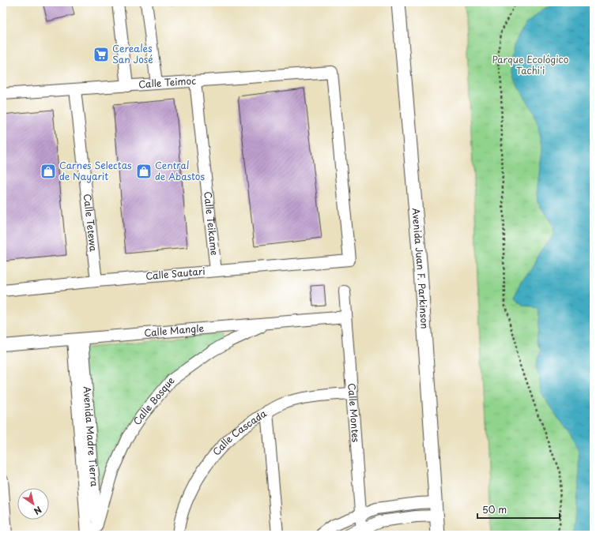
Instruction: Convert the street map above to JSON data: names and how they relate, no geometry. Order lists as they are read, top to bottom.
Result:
{
  "streets": {
    "main road": ["Avenida Juan F. Parkinson"],
    "street": [
      "Calle Teimoc",
      "Calle Tetewa",
      "Calle Teikame",
      "Calle Sautari",
      "Calle Mangle",
      "Calle Bosque",
      "Calle Montes",
      "Calle Cascada",
      "Avenida Madre Tierra"
    ]
  },
  "crossings": [
    ["Calle Teimoc", "Calle Tetewa"],
    ["Calle Teimoc", "Calle Teikame"],
    ["Calle Teimoc", "Calle Sautari"],
    ["Calle Tetewa", "Calle Sautari"],
    ["Calle Teikame", "Calle Sautari"],
    ["Calle Mangle", "Calle Bosque"],
    ["Calle Mangle", "Calle Montes"],
    ["Calle Mangle", "Avenida Madre Tierra"],
    ["Calle Bosque", "Avenida Madre Tierra"],
    ["Calle Montes", "Calle Cascada"]
  ],
  "parks": ["Parque Ecológico Tachi'i"],
  "places": {
    "supermarket": ["Cereales San José"],
    "shop": ["Carnes Selectas de Nayarit", "Central de Abastos"]
  },
  "scale_bar": "50 m",
  "north": "bottom right"
}
